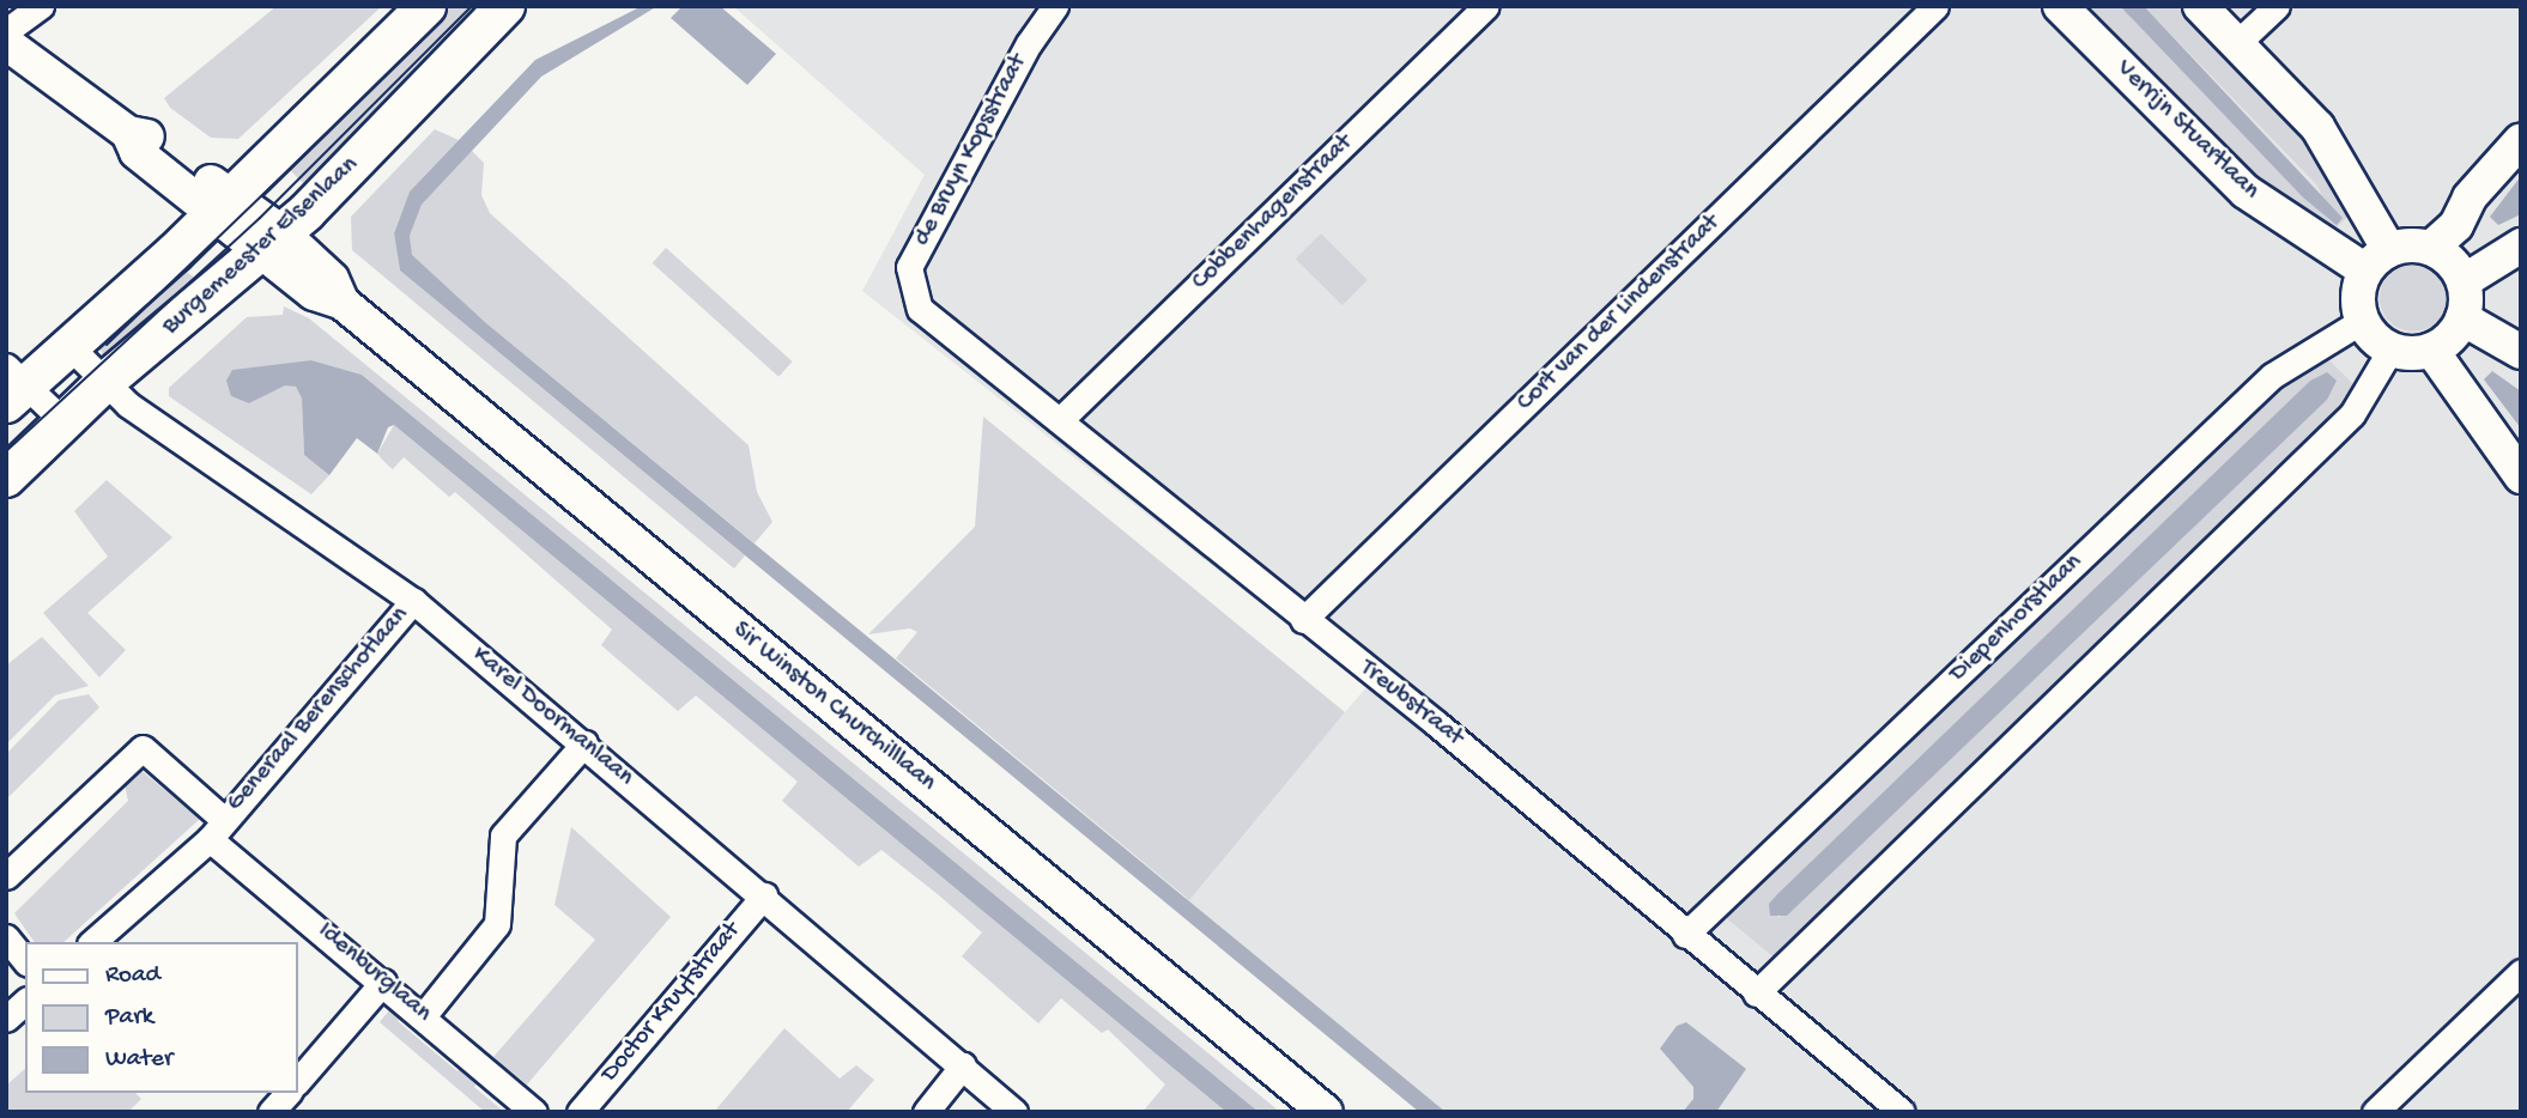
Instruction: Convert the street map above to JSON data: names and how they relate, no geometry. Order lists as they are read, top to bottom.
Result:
{
  "streets": {
    "main road": ["Burgemeester Elsenlaan"],
    "street": [
      "Verrijn Stuartlaan",
      "de Bruyn Kopsstraat",
      "Cobbenhagenstraat",
      "Cort van der Lindenstraat",
      "Diepenhorstlaan",
      "Treubstraat",
      "Sir Winston Churchilllaan",
      "Generaal Berenschotlaan",
      "Karel Doormanlaan",
      "Idenburglaan",
      "Doctor Kruytstraat"
    ]
  },
  "crossings": [
    ["Verrijn Stuartlaan", "Diepenhorstlaan"],
    ["de Bruyn Kopsstraat", "Treubstraat"],
    ["Cobbenhagenstraat", "Treubstraat"],
    ["Burgemeester Elsenlaan", "Sir Winston Churchilllaan"],
    ["Burgemeester Elsenlaan", "Karel Doormanlaan"],
    ["Cort van der Lindenstraat", "Treubstraat"],
    ["Diepenhorstlaan", "Treubstraat"],
    ["Generaal Berenschotlaan", "Karel Doormanlaan"],
    ["Generaal Berenschotlaan", "Idenburglaan"],
    ["Karel Doormanlaan", "Doctor Kruytstraat"]
  ],
  "legend": ["Road", "Park", "Water"]
}
